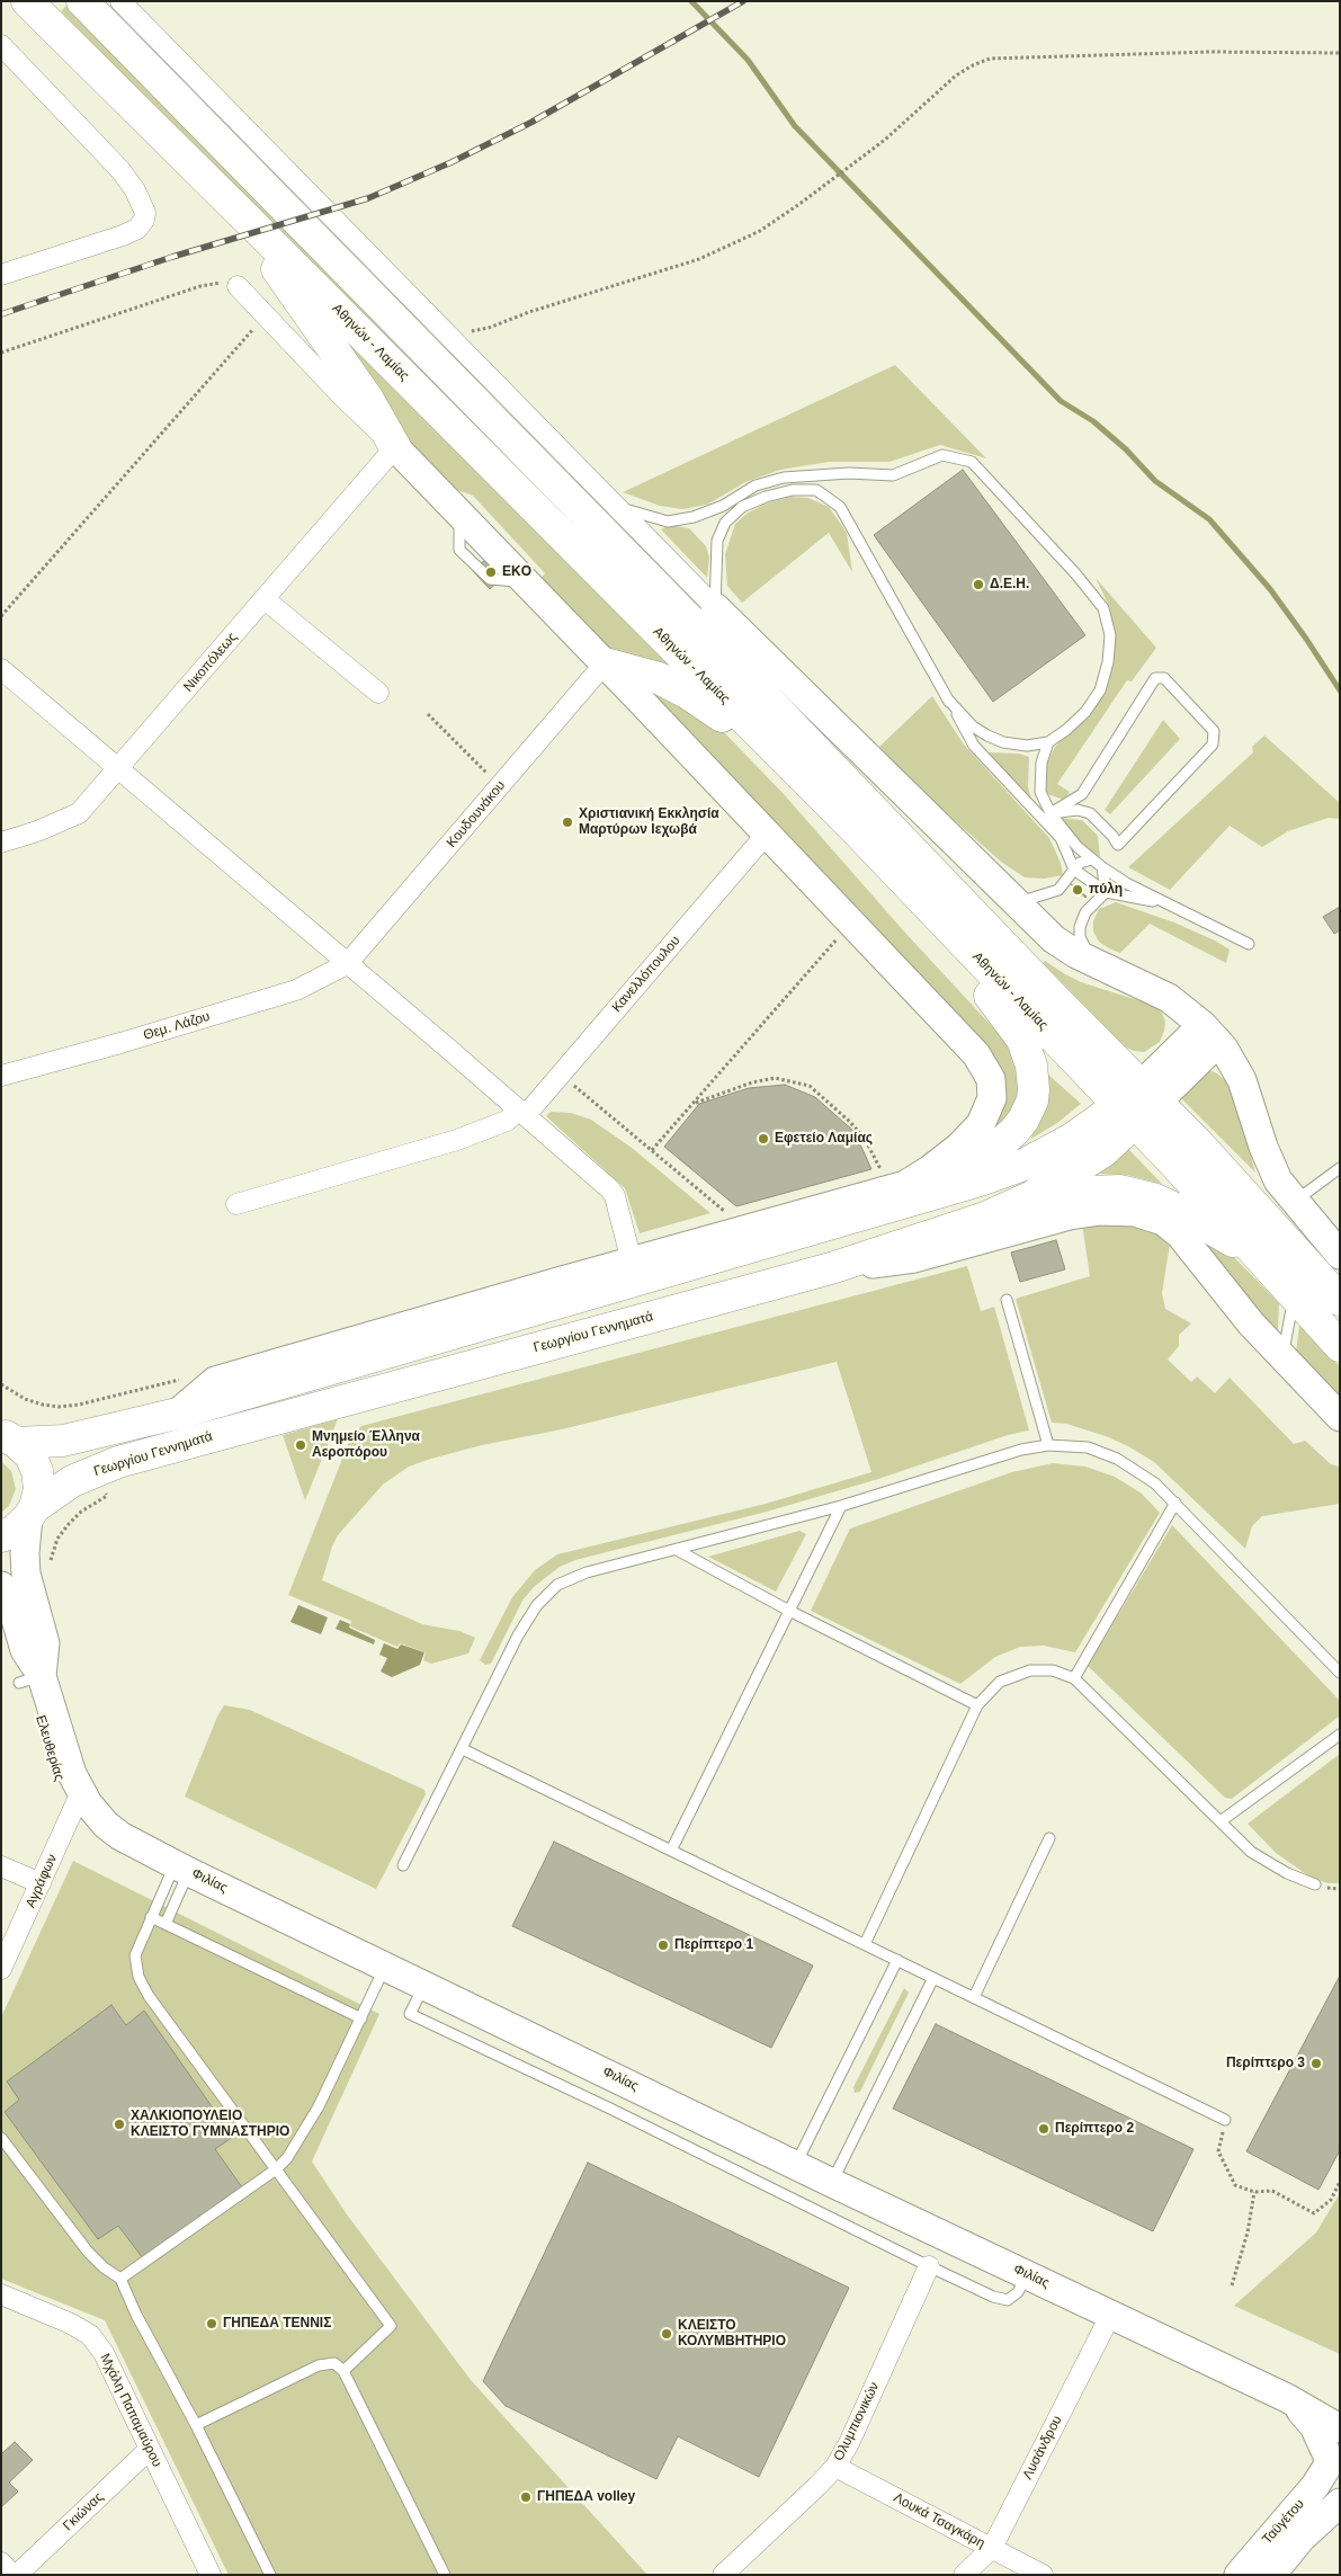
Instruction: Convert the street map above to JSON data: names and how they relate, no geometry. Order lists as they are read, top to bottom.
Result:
{
  "streets": {
    "main road": ["Αθηνών - Λαμίας", "Γεωργίου Γεννηματά"],
    "street": [
      "Νικοπόλεως",
      "Κουδουνάκου",
      "Κανελλόπουλου",
      "Θεμ. Λάζου",
      "Αγράφων",
      "Φιλίας",
      "Μχάλη Παπαμαύρου",
      "Ολυμπιονικών",
      "Λυσάνδρου",
      "Γκιώνας",
      "Λουκά Τσαγκάρη",
      "Ταϋγέτου"
    ]
  },
  "crossings": [
    ["Αθηνών - Λαμίας", "Γεωργίου Γεννηματά"],
    ["Κουδουνάκου", "Θεμ. Λάζου"],
    ["Γεωργίου Γεννηματά", "Φιλίας"],
    ["Αγράφων", "Φιλίας"],
    ["Φιλίας", "Λυσάνδρου"],
    ["Φιλίας", "Ταϋγέτου"],
    ["Μχάλη Παπαμαύρου", "Γκιώνας"],
    ["Ολυμπιονικών", "Λουκά Τσαγκάρη"],
    ["Λυσάνδρου", "Λουκά Τσαγκάρη"]
  ],
  "places": [
    "EKO",
    "Δ.Ε.Η.",
    "Χριστιανική Εκκλησία Μαρτύρων Ιεχωβά",
    "πύλη",
    "Εφετείο Λαμίας",
    "Μνημείο Έλληνα Αεροπόρου",
    "Περίπτερο 1",
    "Περίπτερο 3",
    "ΧΑΛΚΙΟΠΟΥΛΕΙΟ ΚΛΕΙΣΤΟ ΓΥΜΝΑΣΤΗΡΙΟ",
    "Περίπτερο 2",
    "ΓΗΠΕΔΑ ΤΕΝΝΙΣ",
    "ΚΛΕΙΣΤΟ ΚΟΛΥΜΒΗΤΗΡΙΟ",
    "ΓΗΠΕΔΑ volley"
  ]
}
